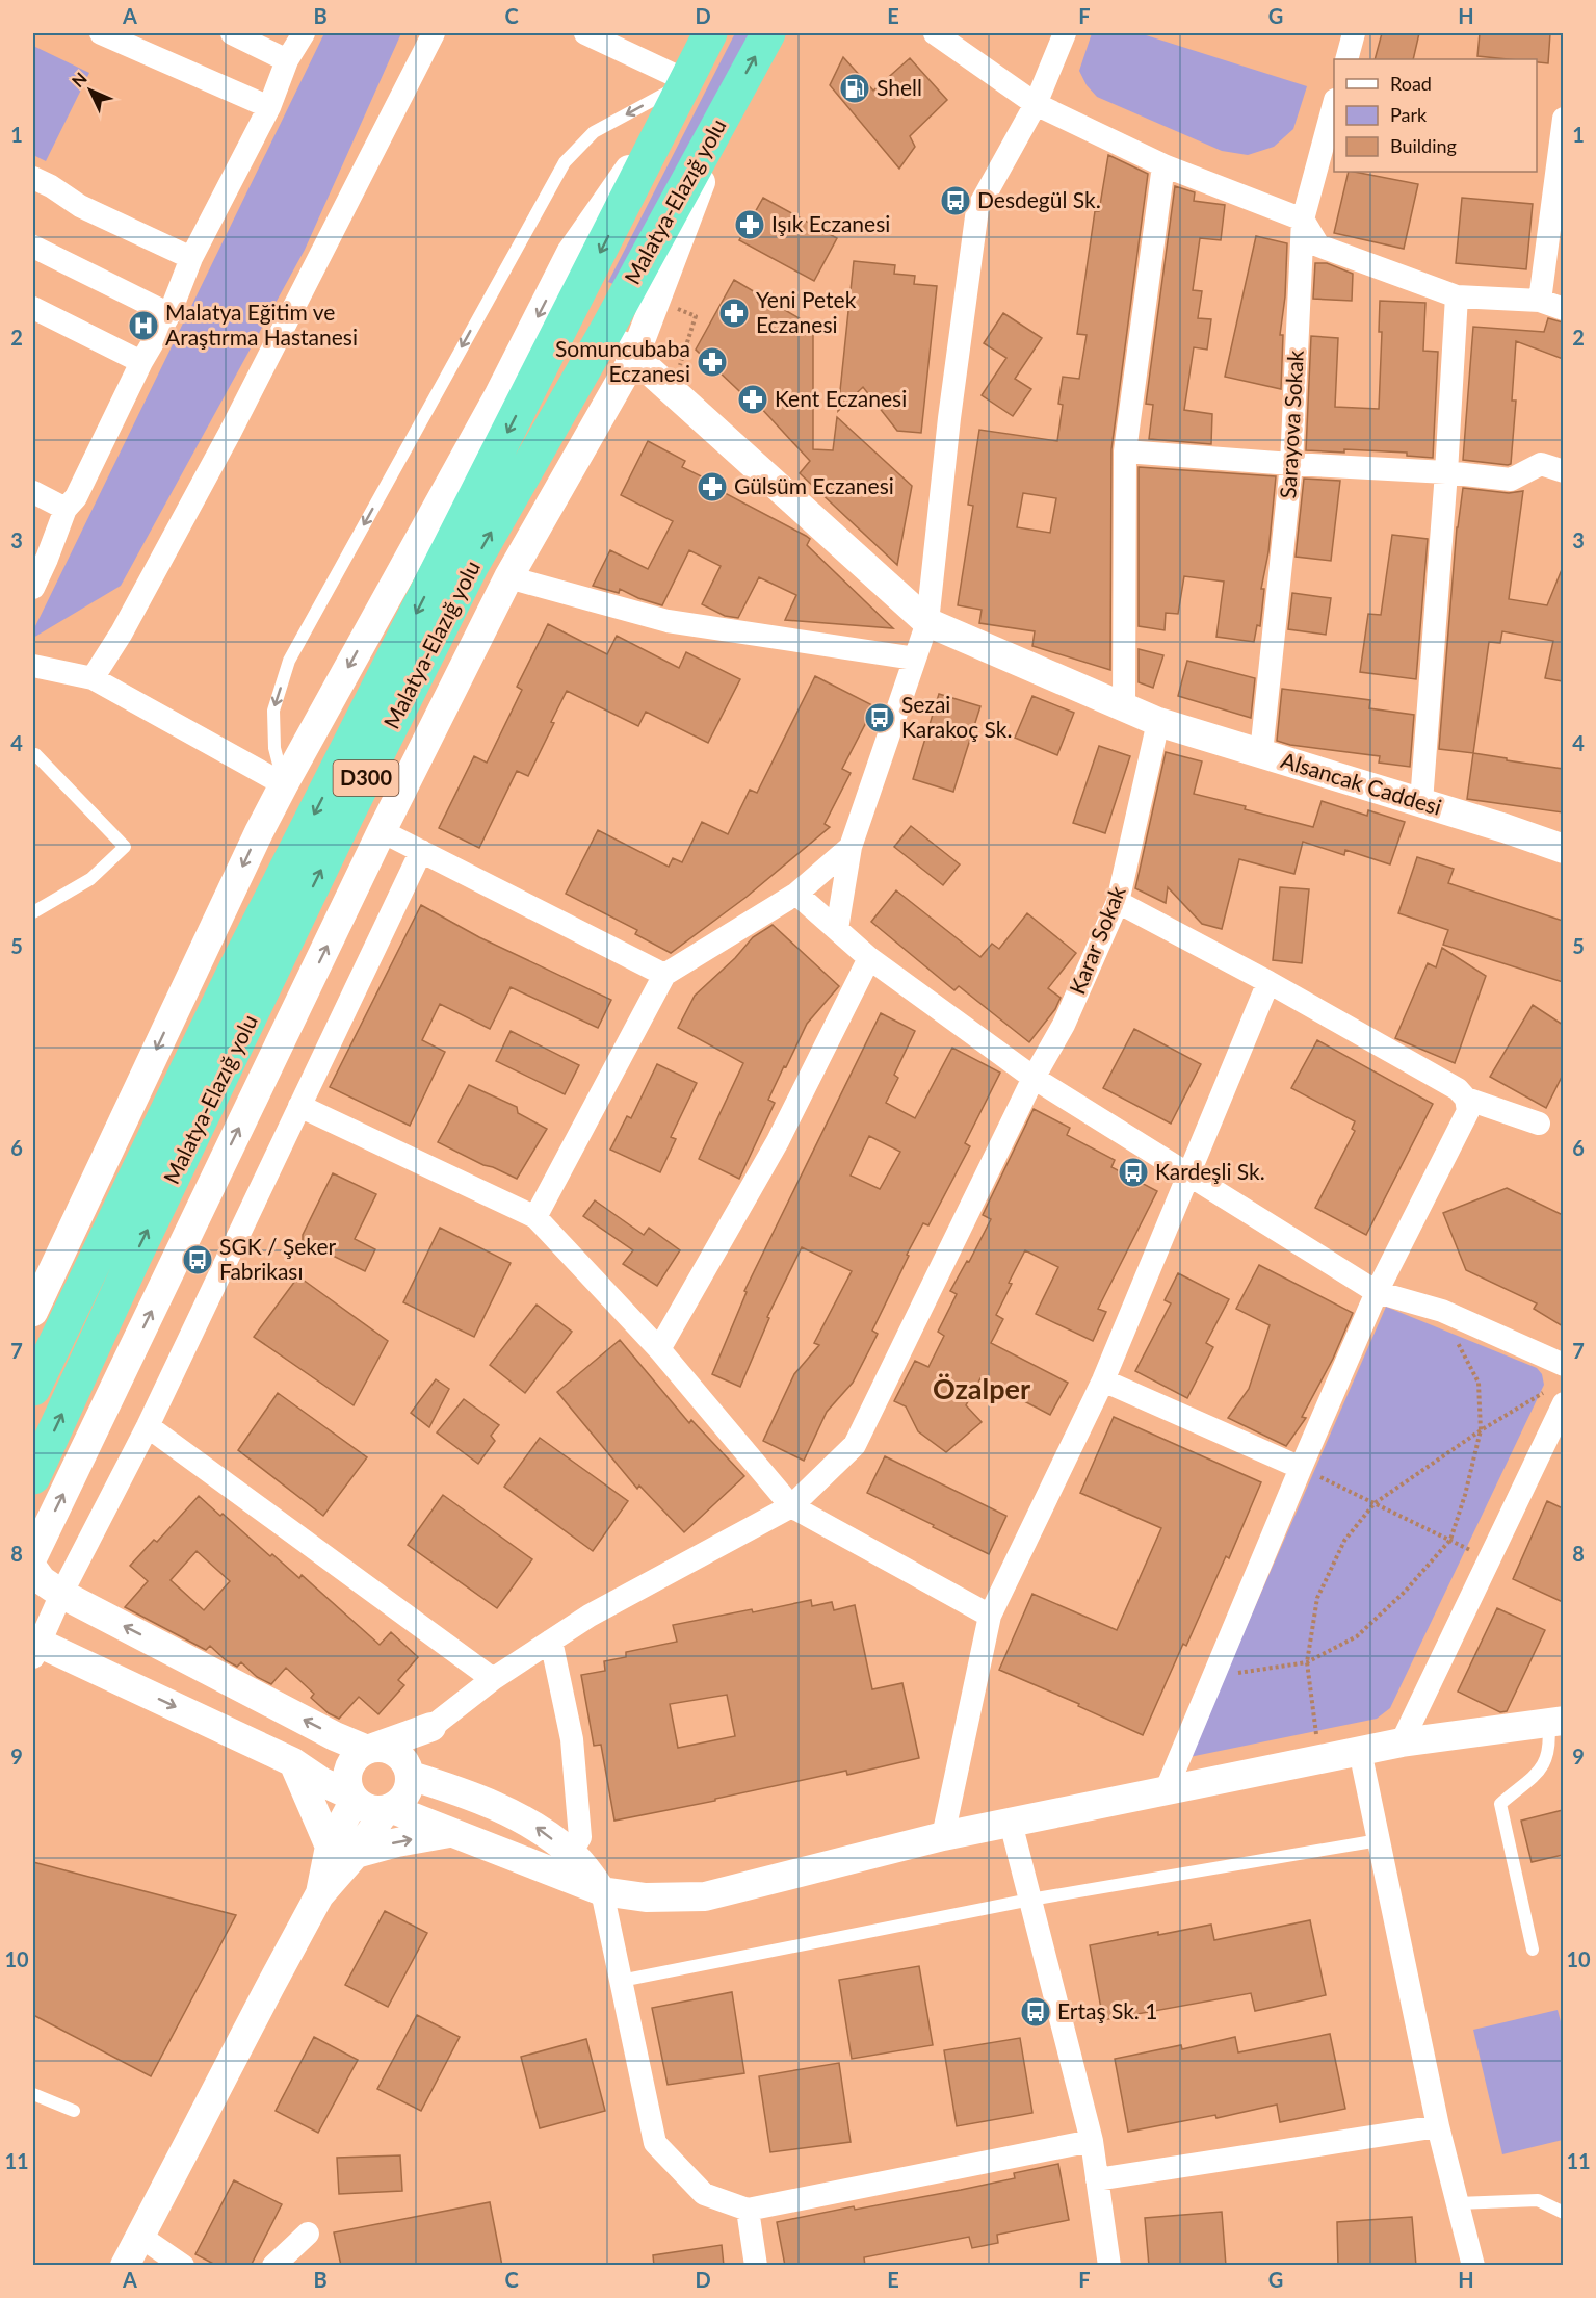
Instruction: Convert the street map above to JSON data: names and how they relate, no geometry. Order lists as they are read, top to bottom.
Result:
{
  "streets": {
    "highway": ["Malatya-Elazığ yolu", "D300"],
    "street": ["Sarayova Sokak", "Alsancak Caddesi", "Karar Sokak"]
  },
  "crossings": [
    ["Malatya-Elazığ yolu", "Alsancak Caddesi"],
    ["Sarayova Sokak", "Alsancak Caddesi"],
    ["Alsancak Caddesi", "Karar Sokak"]
  ],
  "districts": ["Özalper"],
  "places": {
    "fuel station": ["Shell"],
    "bus stop": [
      "Desdegül Sk.",
      "Sezai Karakoç Sk.",
      "Kardeşli Sk.",
      "SGK / Şeker Fabrikası",
      "Ertaş Sk. 1"
    ],
    "pharmacy": [
      "Işık Eczanesi",
      "Yeni Petek Eczanesi",
      "Somuncubaba Eczanesi",
      "Kent Eczanesi",
      "Gülsüm Eczanesi"
    ],
    "hospital": ["Malatya Eğitim ve Araştırma Hastanesi"]
  },
  "legend": ["Road", "Park", "Building"],
  "north": "top left",
  "grid": {
    "columns": [
      "A",
      "B",
      "C",
      "D",
      "E",
      "F",
      "G",
      "H"
    ],
    "rows": [
      "1",
      "2",
      "3",
      "4",
      "5",
      "6",
      "7",
      "8",
      "9",
      "10",
      "11"
    ]
  }
}
